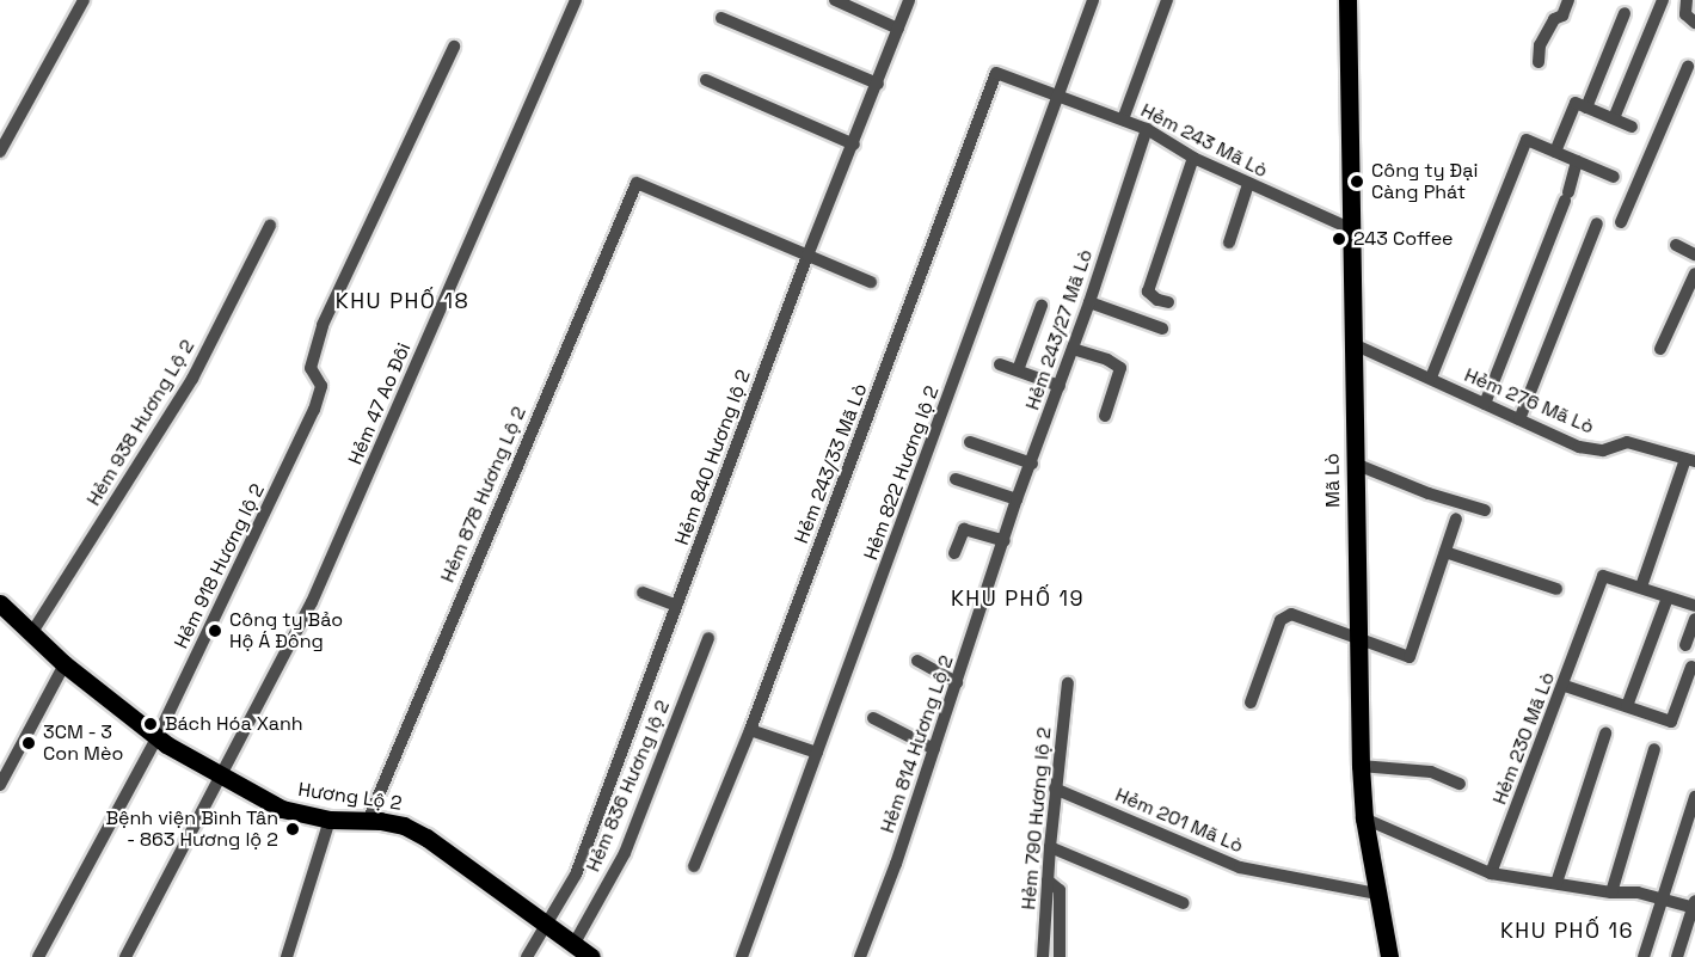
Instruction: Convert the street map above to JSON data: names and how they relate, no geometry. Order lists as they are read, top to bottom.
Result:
{
  "streets": {
    "main road": ["Mã Lò", "Hương Lộ 2"],
    "street": [
      "Hẻm 243 Mã Lò",
      "Hẻm 243/27 Mã Lò",
      "Hẻm 276 Mã Lò",
      "Hẻm 47 Ao Đôi",
      "Hẻm 938 Hương Lộ 2",
      "Hẻm 840 Hương lộ 2",
      "Hẻm 243/33 Mã Lò",
      "Hẻm 822 Hương lộ 2",
      "Hẻm 878 Hương Lộ 2",
      "Hẻm 918 Hương lộ 2",
      "Hẻm 230 Mã Lò",
      "Hẻm 814 Hương Lộ 2",
      "Hẻm 836 Hương lộ 2",
      "Hẻm 790 Hương lộ 2",
      "Hẻm 201 Mã Lò"
    ]
  },
  "crossings": [
    ["Hẻm 243 Mã Lò", "Hẻm 243/27 Mã Lò"],
    ["Hẻm 243 Mã Lò", "Hẻm 243/33 Mã Lò"],
    ["Hẻm 243 Mã Lò", "Hẻm 822 Hương lộ 2"],
    ["Hẻm 243 Mã Lò", "Mã Lò"],
    ["Hẻm 243/27 Mã Lò", "Hẻm 814 Hương Lộ 2"],
    ["Hẻm 276 Mã Lò", "Mã Lò"],
    ["Hẻm 47 Ao Đôi", "Hương Lộ 2"],
    ["Hẻm 938 Hương Lộ 2", "Hương Lộ 2"],
    ["Hẻm 840 Hương lộ 2", "Hẻm 878 Hương Lộ 2"],
    ["Hẻm 840 Hương lộ 2", "Hương Lộ 2"],
    ["Mã Lò", "Hẻm 201 Mã Lò"],
    ["Hẻm 878 Hương Lộ 2", "Hương Lộ 2"],
    ["Hẻm 918 Hương lộ 2", "Hương Lộ 2"],
    ["Hẻm 836 Hương lộ 2", "Hương Lộ 2"],
    ["Hẻm 790 Hương lộ 2", "Hẻm 201 Mã Lò"]
  ],
  "districts": ["KHU PHỐ 18", "KHU PHỐ 19", "KHU PHỐ 16"],
  "places": [
    "Công ty Đại Càng Phát",
    "243 Coffee",
    "Công ty Bảo Hộ Á Đông",
    "Bách Hóa Xanh",
    "3CM - 3 Con Mèo",
    "Bệnh viện Bình Tân - 863 Hương lộ 2"
  ]
}
